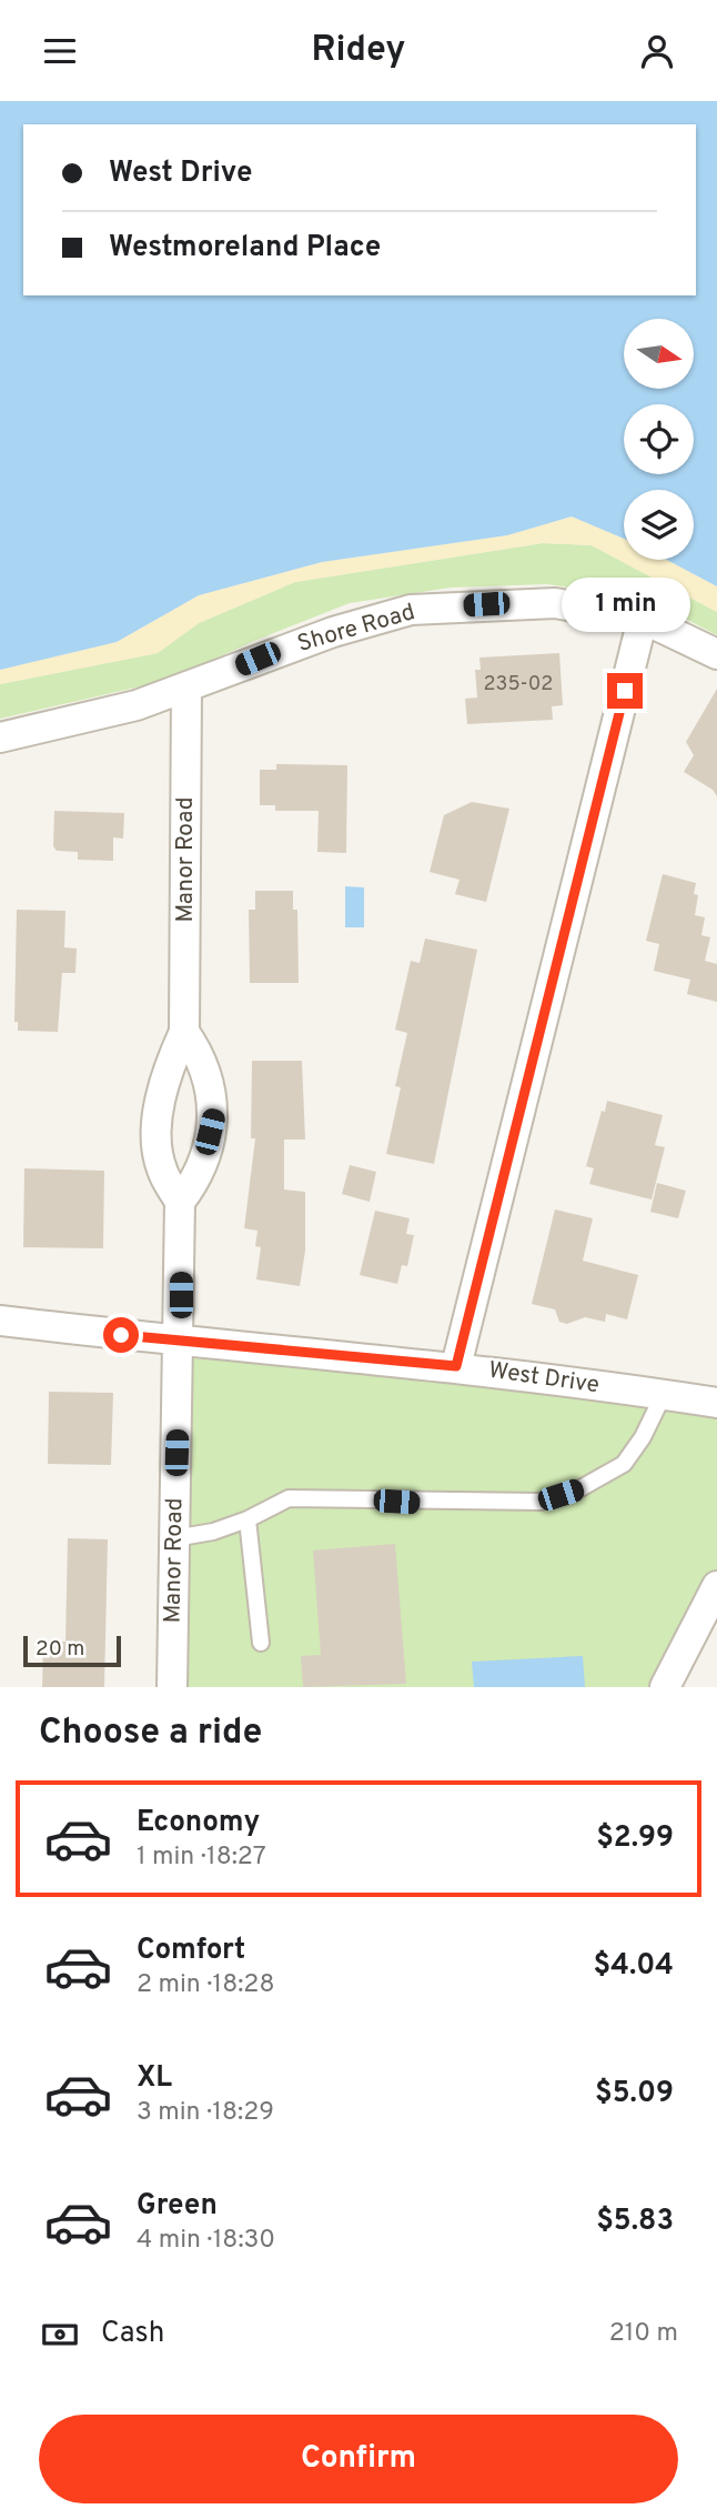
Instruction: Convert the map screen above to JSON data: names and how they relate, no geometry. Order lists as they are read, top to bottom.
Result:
{
  "streets": {
    "street": ["Shore Road", "Manor Road", "West Drive"]
  },
  "crossings": [
    ["Shore Road", "Manor Road"],
    ["Manor Road", "West Drive"]
  ],
  "house_numbers": ["235-02"],
  "scale_bar": "20 m",
  "north": "right",
  "page": {
    "header": "Ridey",
    "banner": ["West Drive", "Westmoreland Place"],
    "bubble": "1 min",
    "scale": "20 m",
    "heading": "Choose a ride",
    "list": [
      {
        "name": "Economy",
        "note": "1 min · 18:27",
        "value": "$2.99"
      },
      {
        "name": "Comfort",
        "note": "2 min · 18:28",
        "value": "$4.04"
      },
      {
        "name": "XL",
        "note": "3 min · 18:29",
        "value": "$5.09"
      },
      {
        "name": "Green",
        "note": "4 min · 18:30",
        "value": "$5.83"
      }
    ],
    "pay": ["Cash", "210 m"],
    "buttons": "Confirm"
  }
}
